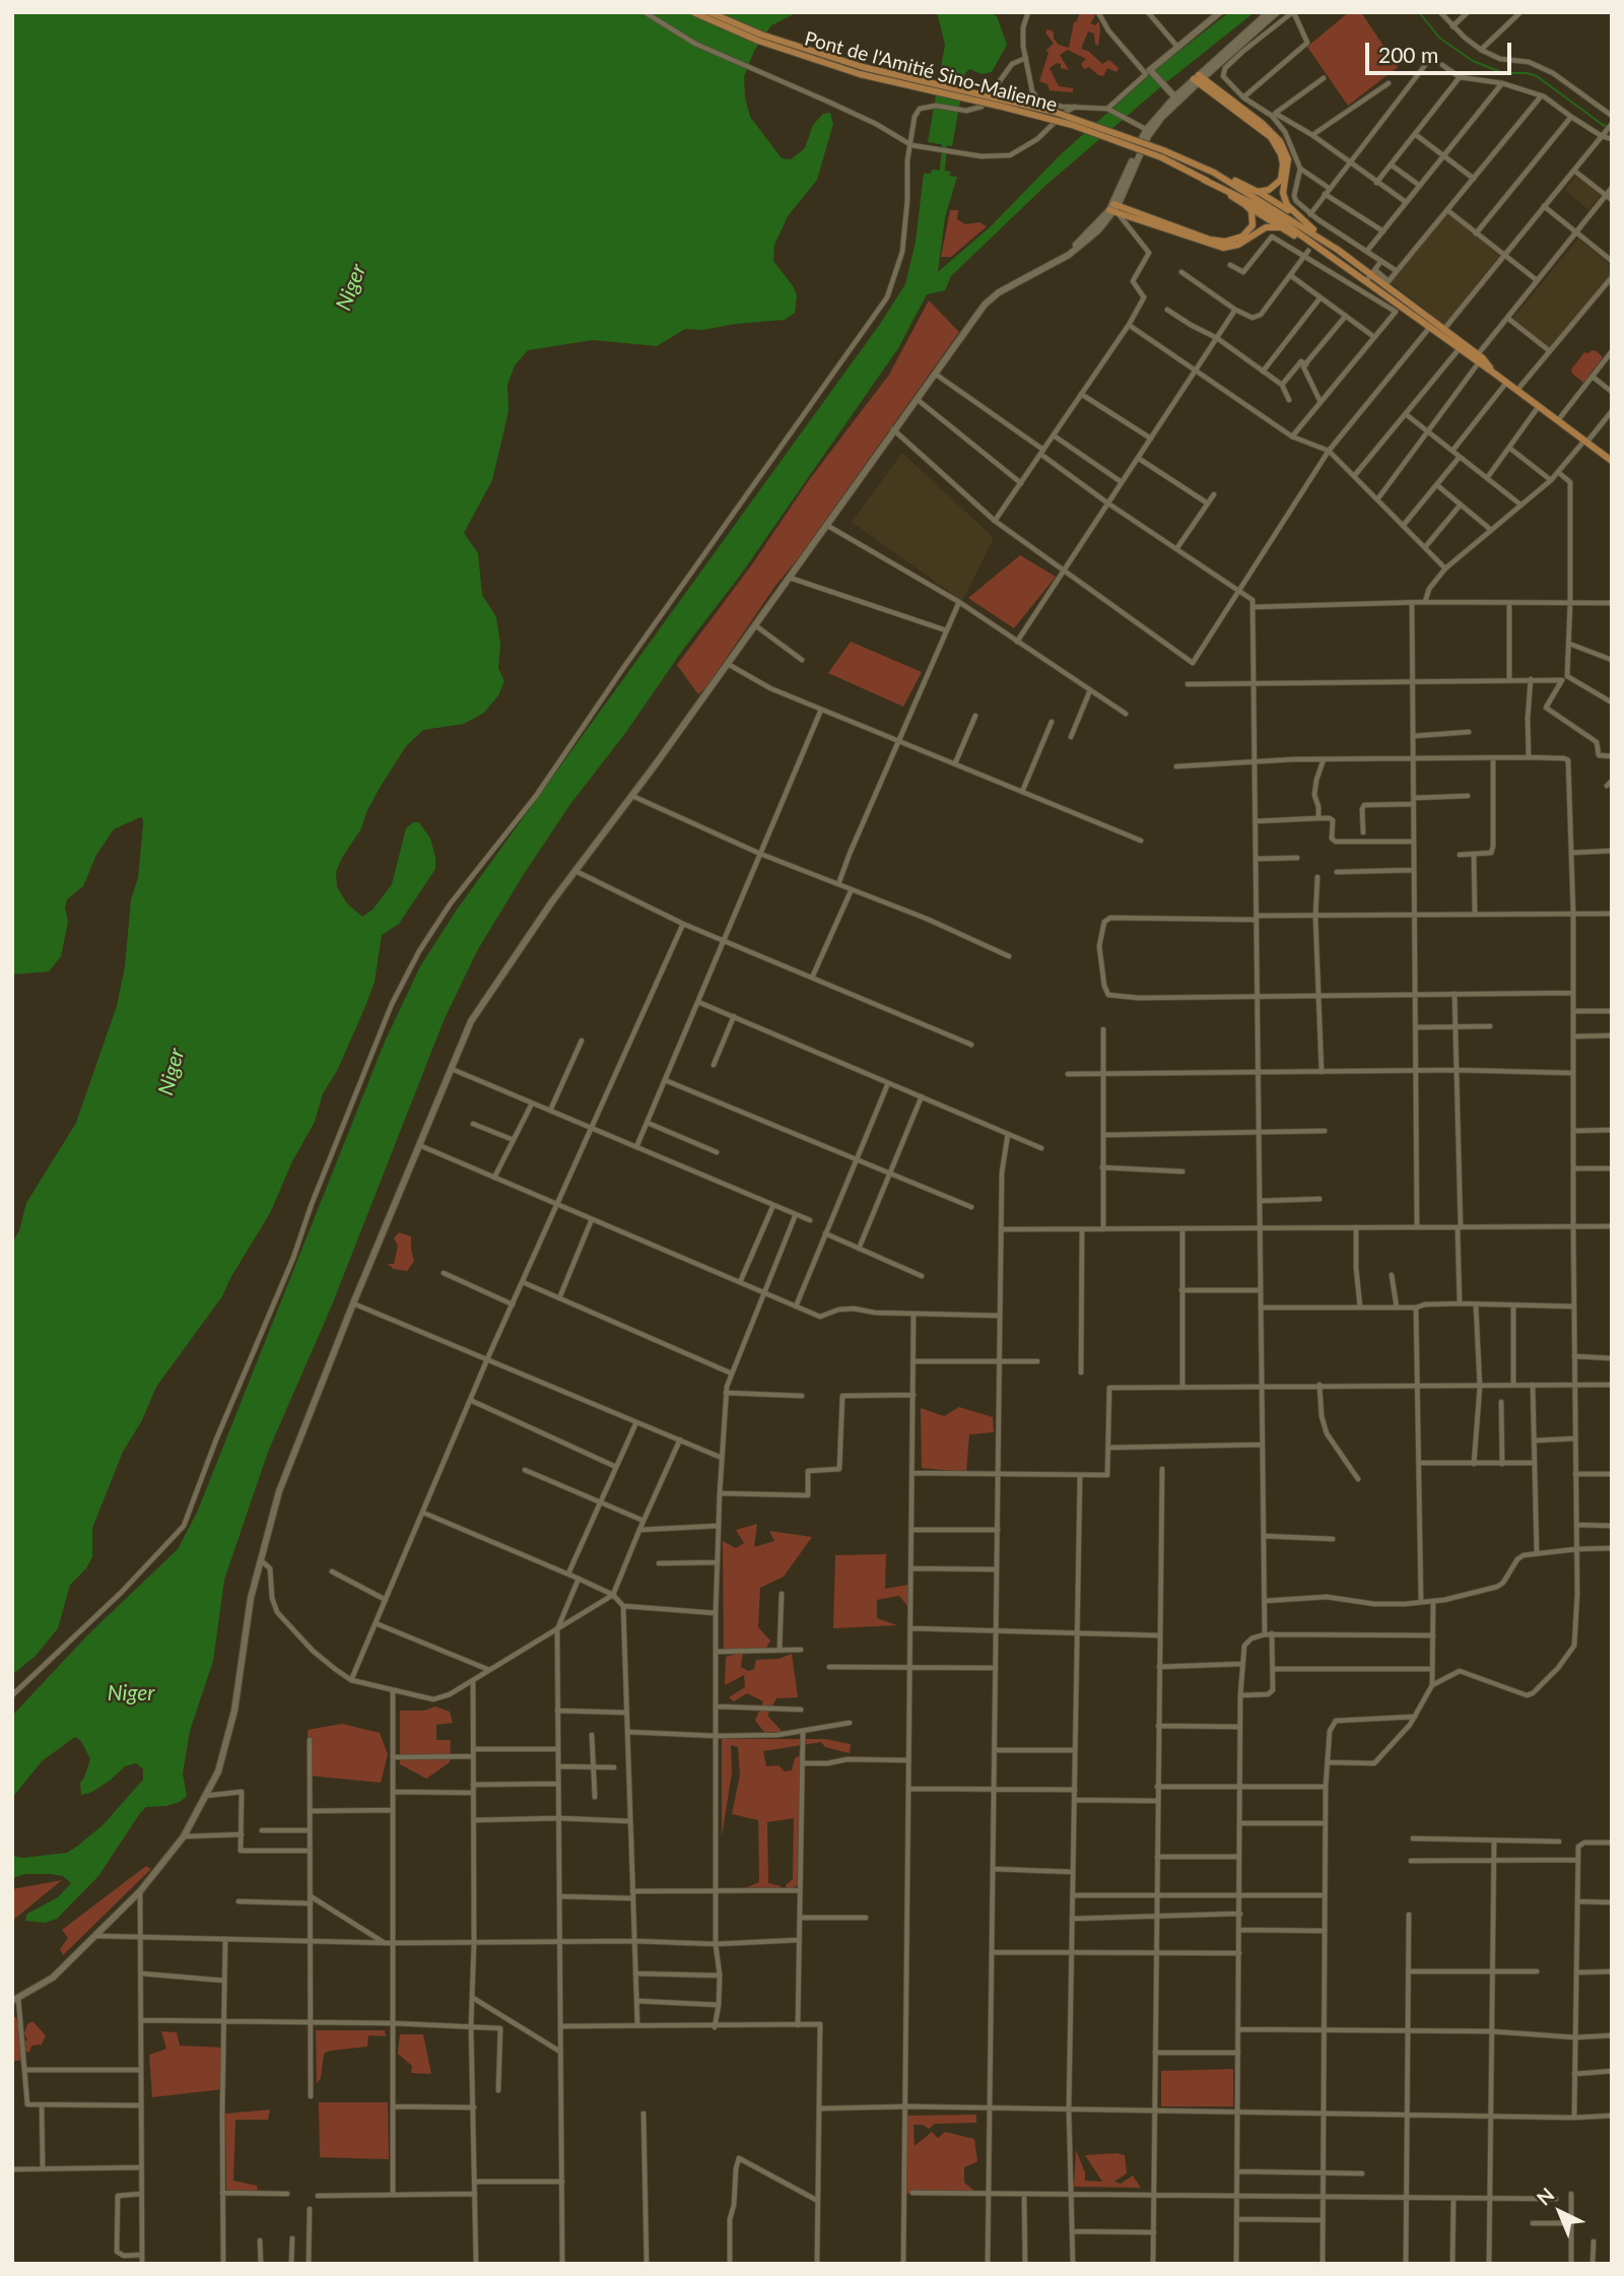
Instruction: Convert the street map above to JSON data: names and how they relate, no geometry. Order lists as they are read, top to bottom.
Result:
{
  "streets": {
    "main road": ["Pont de l'Amitié Sino-Malienne"]
  },
  "water": ["Niger"],
  "scale_bar": "200 m",
  "north": "top left"
}
